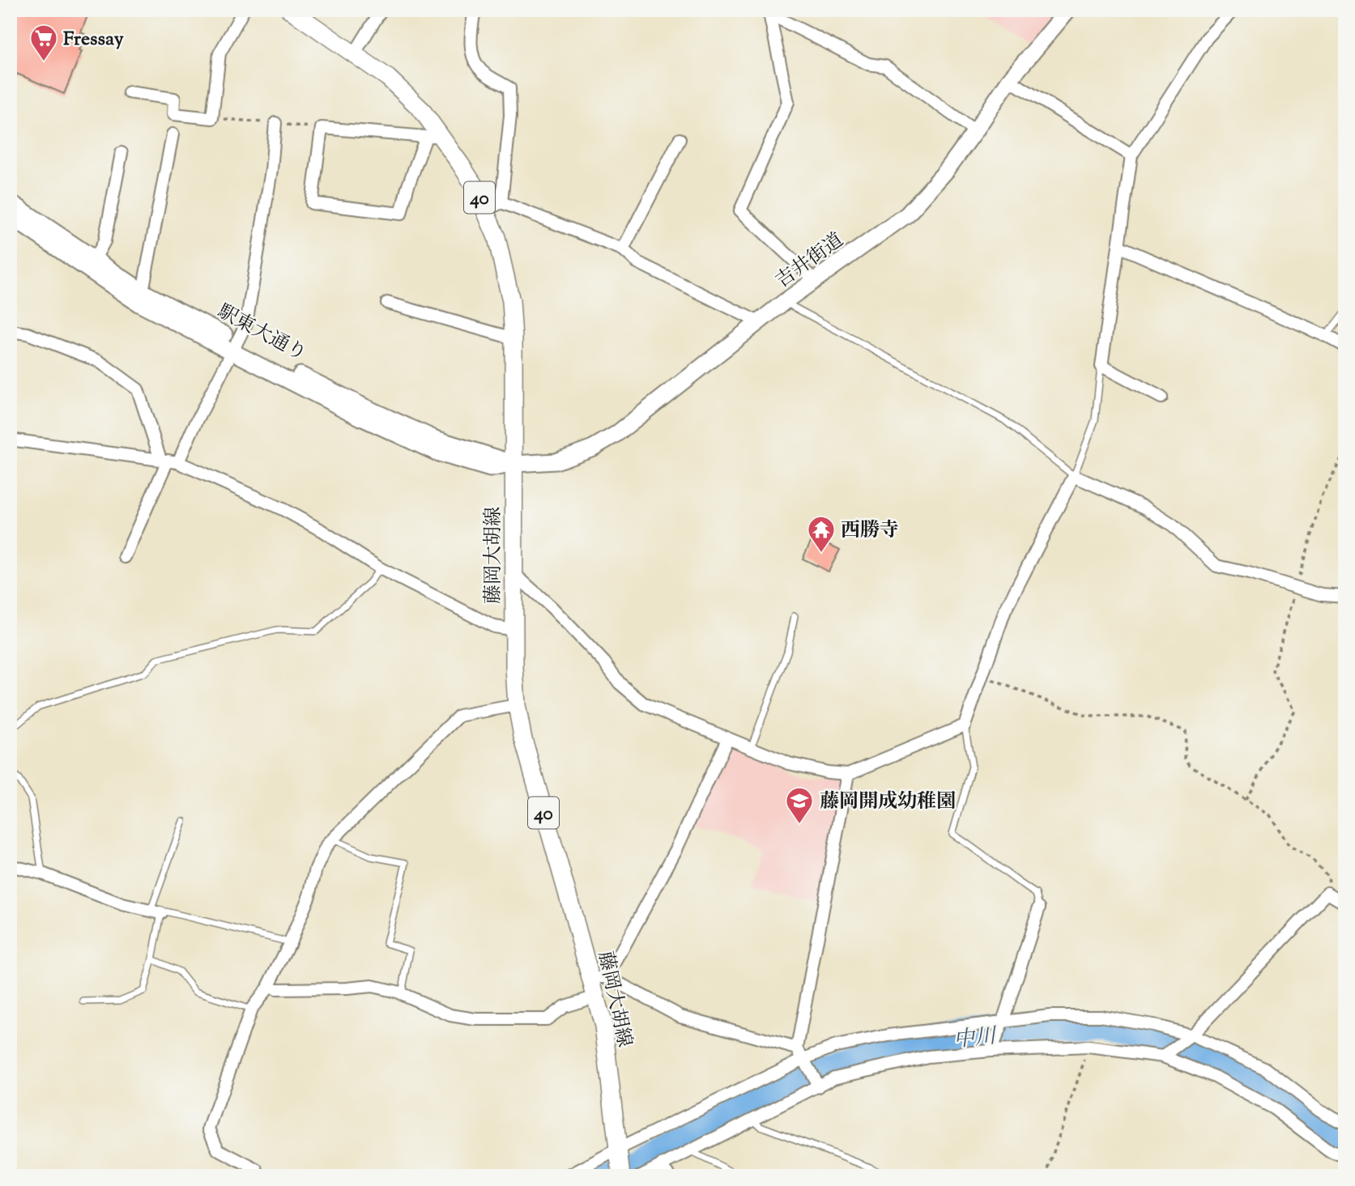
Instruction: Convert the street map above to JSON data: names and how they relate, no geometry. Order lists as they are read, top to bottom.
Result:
{
  "streets": {
    "main road": ["40", "藤岡大胡線"],
    "street": ["吉井街道", "駅東大通り"]
  },
  "crossings": [
    ["吉井街道", "駅東大通り"],
    ["吉井街道", "藤岡大胡線"]
  ],
  "water": ["中川"],
  "places": {
    "supermarket": ["Fressay"],
    "temple": ["西勝寺"],
    "school or university": ["藤岡開成幼稚園"]
  }
}
